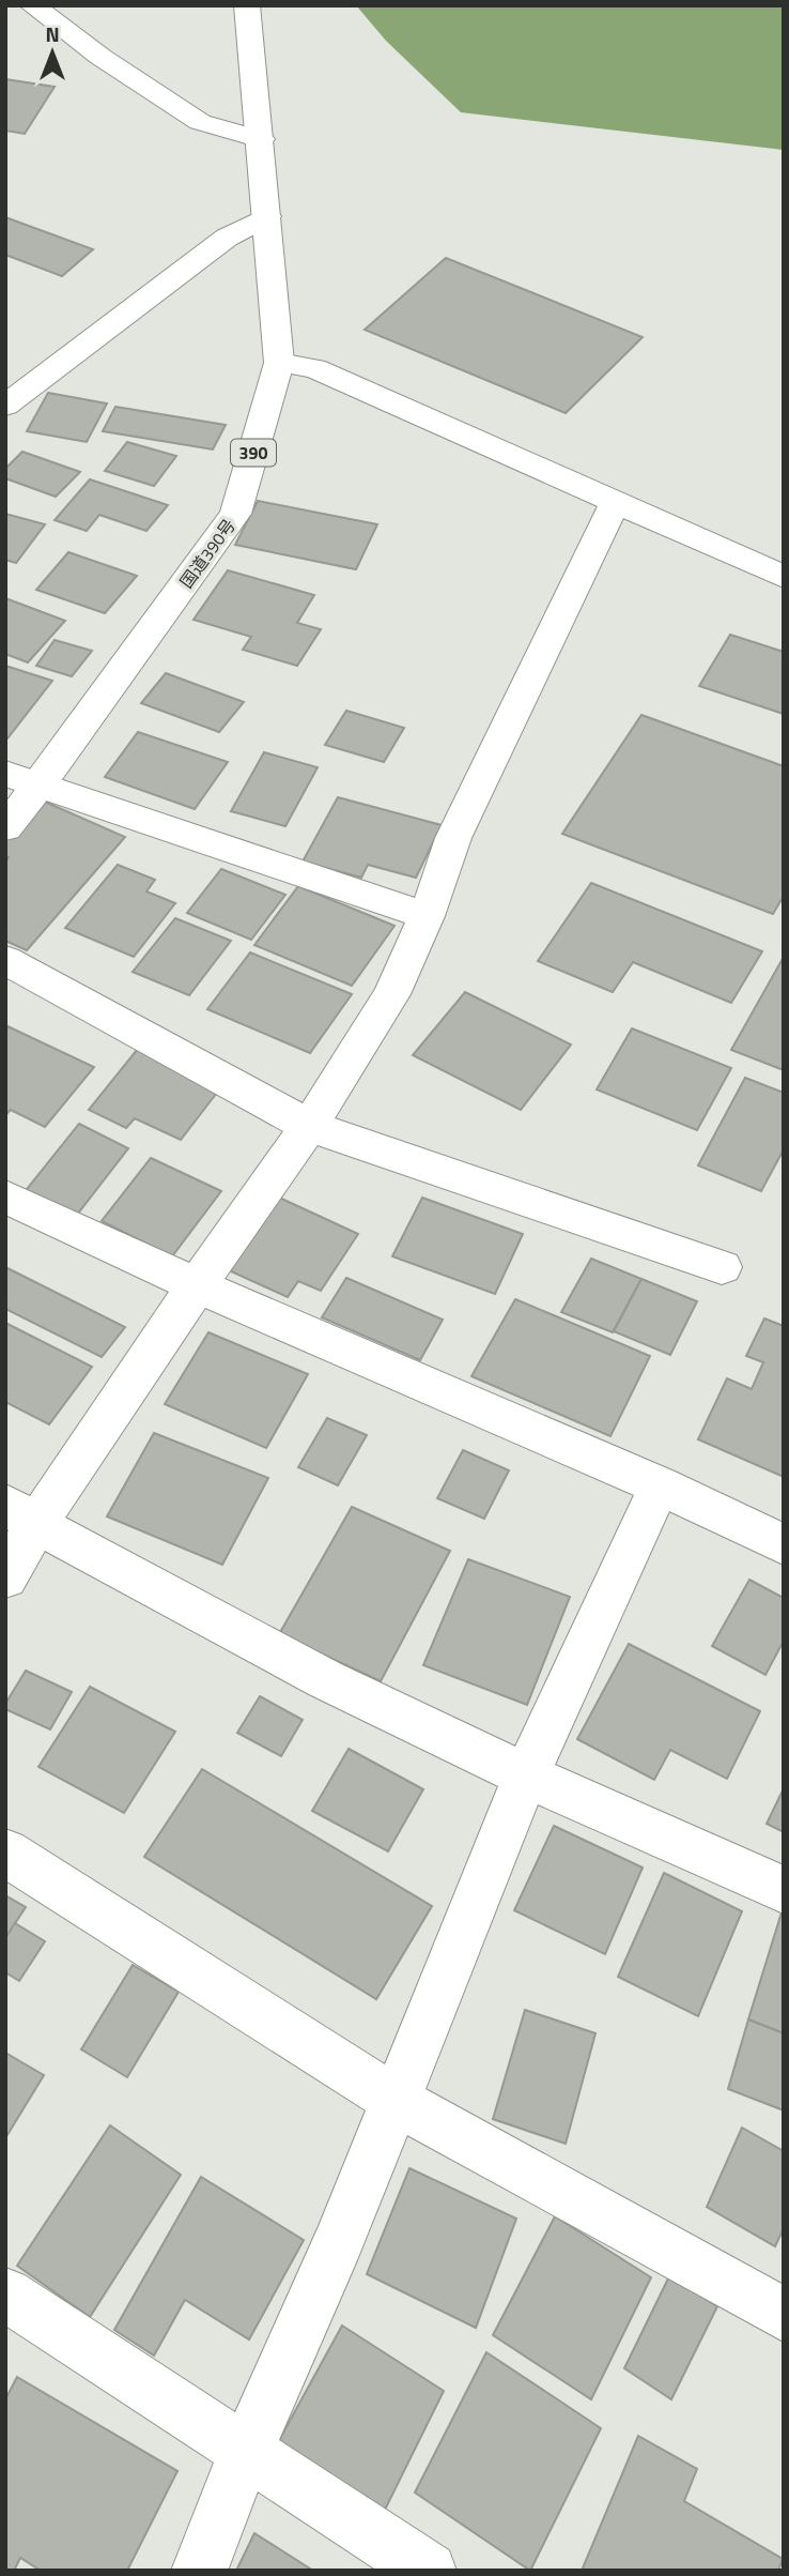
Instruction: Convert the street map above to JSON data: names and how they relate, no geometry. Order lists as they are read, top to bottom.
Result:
{
  "streets": {
    "main road": ["390", "国道390号"]
  },
  "north": "top"
}
